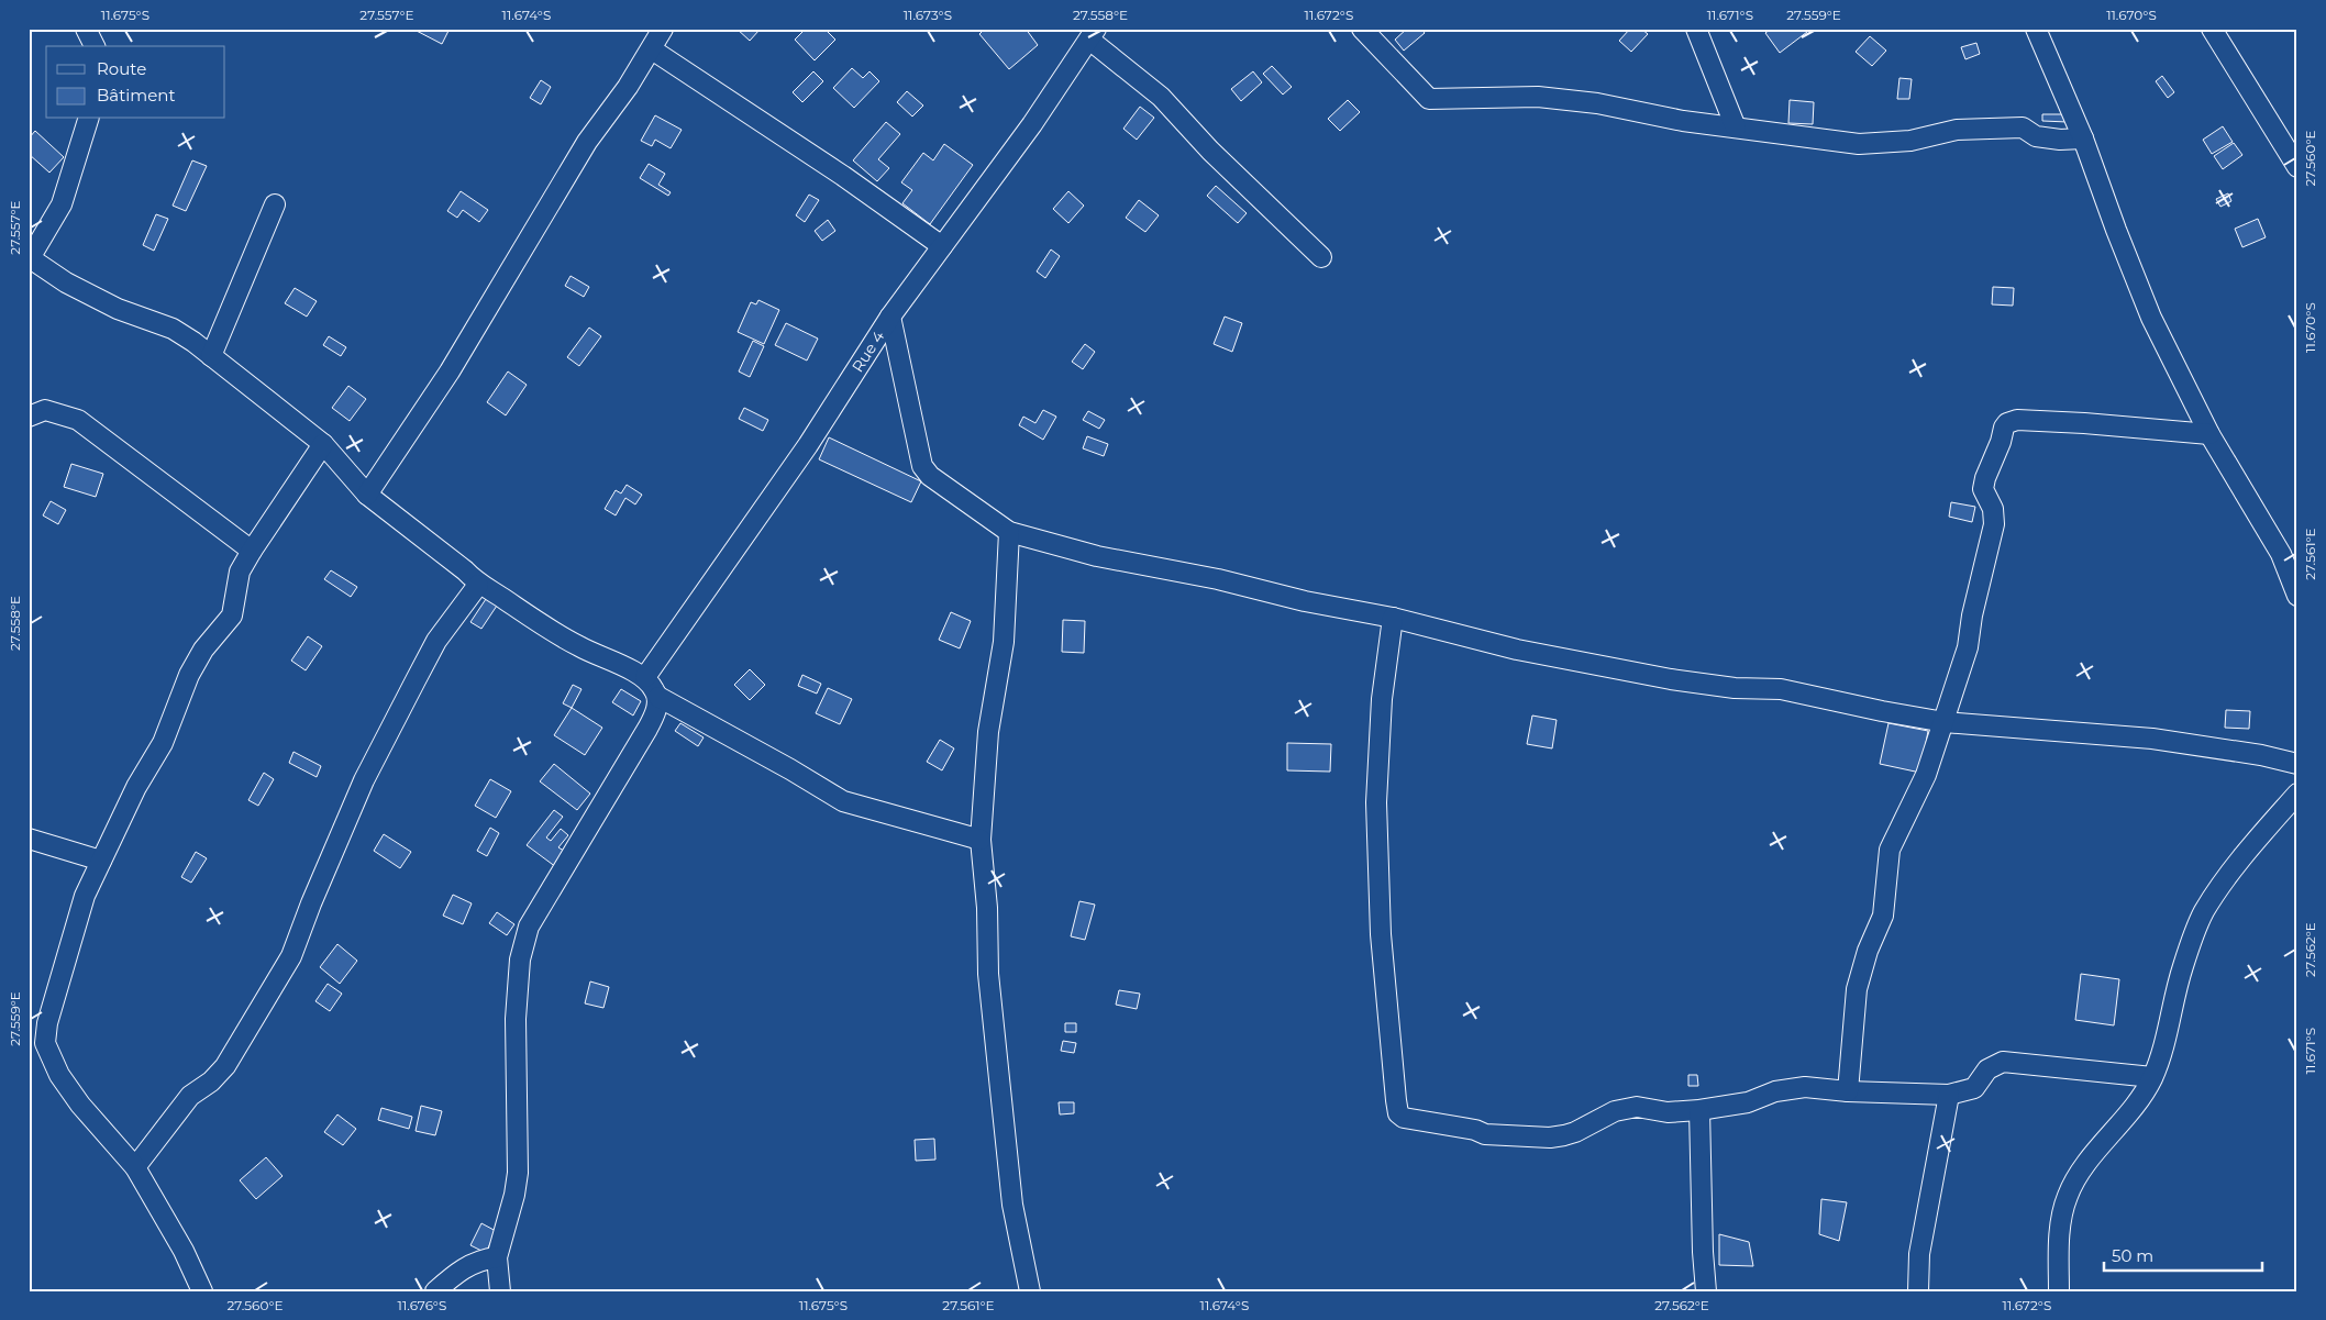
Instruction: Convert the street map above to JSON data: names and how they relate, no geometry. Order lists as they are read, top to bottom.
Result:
{
  "streets": {
    "street": ["Rue 4"]
  },
  "legend": ["Route", "Bâtiment"],
  "scale_bar": "50 m",
  "coordinates": [
    "11.675°S",
    "27.557°E",
    "11.674°S",
    "11.673°S",
    "27.558°E",
    "11.672°S",
    "11.671°S",
    "27.559°E",
    "11.670°S",
    "27.560°E",
    "27.561°E",
    "27.562°E",
    "11.676°S"
  ]
}
